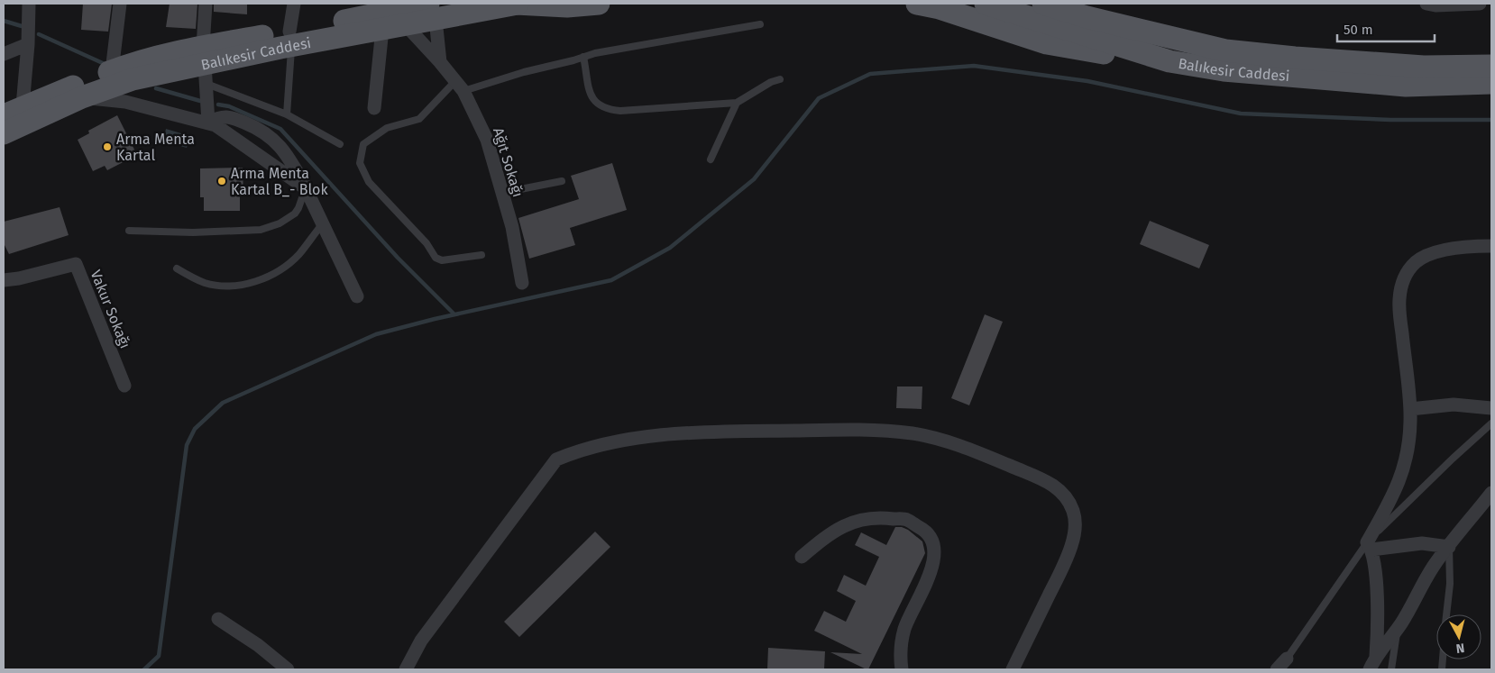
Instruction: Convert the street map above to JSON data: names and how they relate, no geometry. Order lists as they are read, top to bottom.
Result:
{
  "streets": {
    "main road": ["Balıkesir Caddesi"],
    "street": ["Ağıt Sokağı", "Vakur Sokağı"]
  },
  "crossings": [
    ["Balıkesir Caddesi", "Ağıt Sokağı"]
  ],
  "places": ["Arma Menta Kartal", "Arma Menta Kartal B_- Blok"],
  "scale_bar": "50 m",
  "north": "bottom"
}
